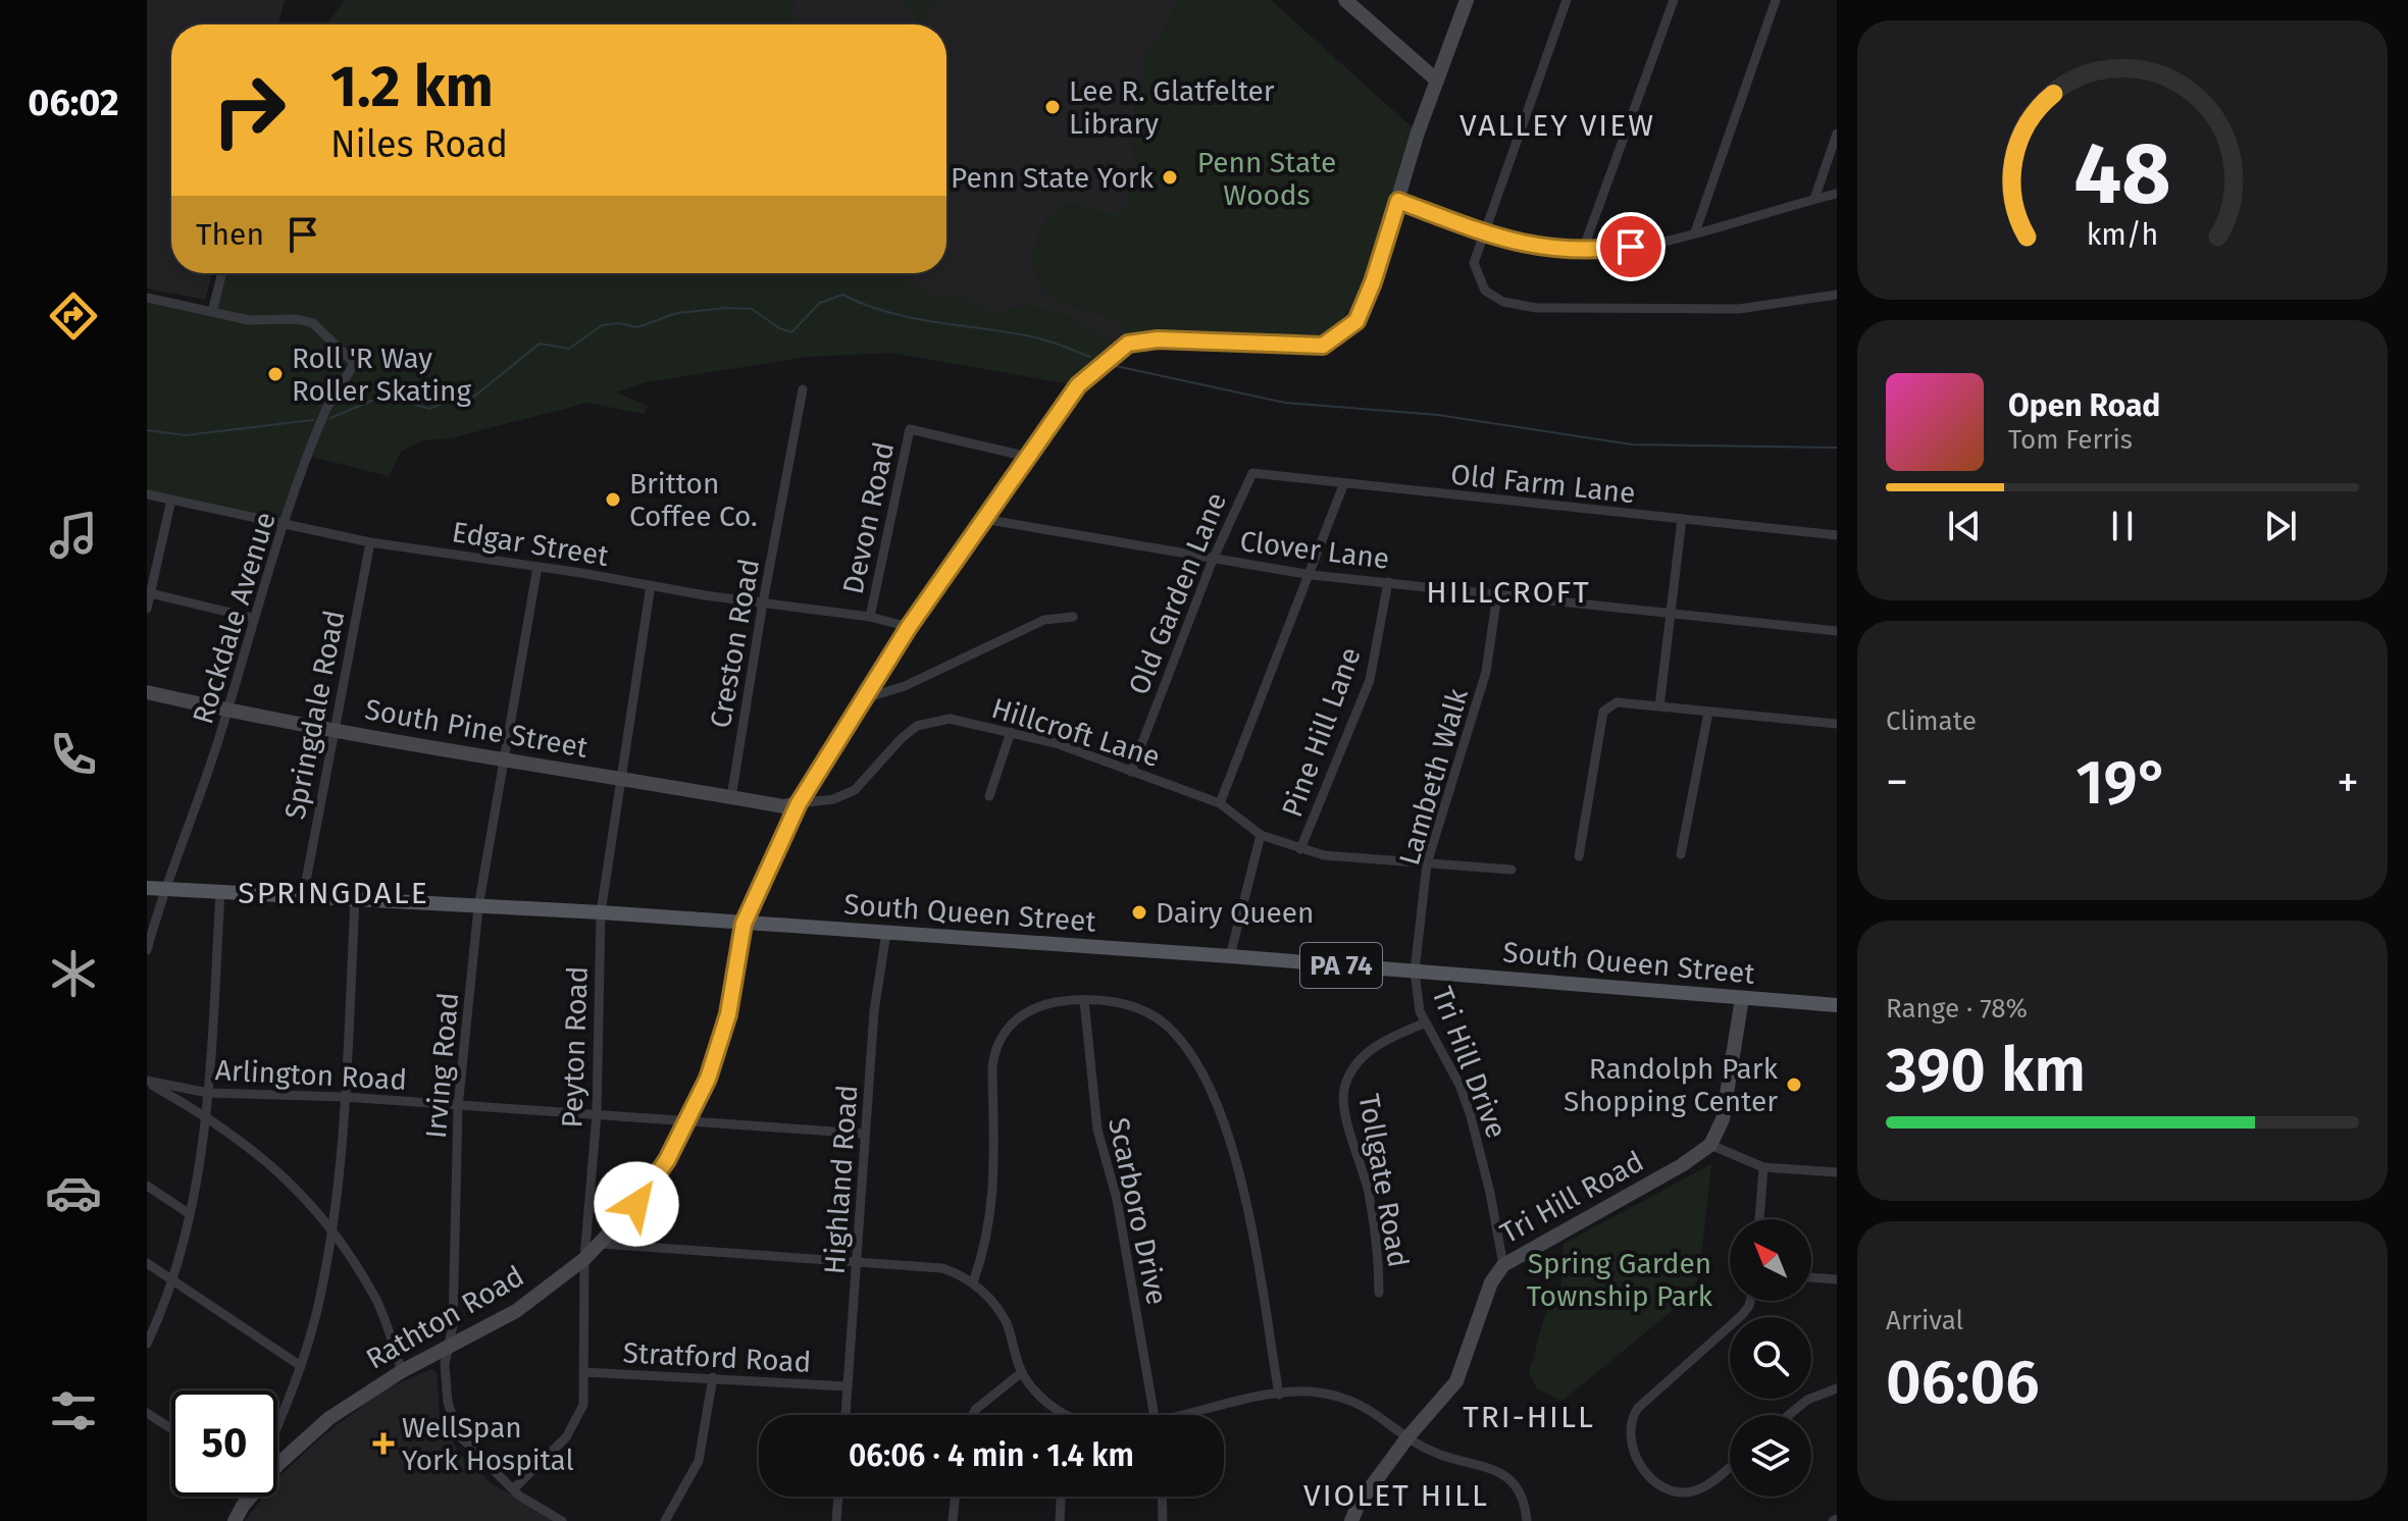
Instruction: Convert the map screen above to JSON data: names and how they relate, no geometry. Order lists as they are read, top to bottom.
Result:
{
  "streets": {
    "main road": ["South Queen Street", "PA 74"],
    "street": [
      "Old Farm Lane",
      "Devon Road",
      "Edgar Street",
      "Clover Lane",
      "Old Garden Lane",
      "Rockdale Avenue",
      "Creston Road",
      "Springdale Road",
      "South Pine Street",
      "Hillcroft Lane",
      "Pine Hill Lane",
      "Lambeth Walk",
      "Peyton Road",
      "Tri Hill Drive",
      "Irving Road",
      "Arlington Road",
      "Highland Road",
      "Tollgate Road",
      "Tri Hill Road",
      "Scarboro Drive",
      "Rathton Road",
      "Stratford Road"
    ]
  },
  "crossings": [
    ["Old Farm Lane", "Old Garden Lane"],
    ["Devon Road", "Edgar Street"],
    ["Devon Road", "Rathton Road"],
    ["Edgar Street", "Rockdale Avenue"],
    ["Edgar Street", "Creston Road"],
    ["Edgar Street", "Springdale Road"],
    ["Edgar Street", "Peyton Road"],
    ["Edgar Street", "Irving Road"],
    ["Edgar Street", "Rathton Road"],
    ["Clover Lane", "Old Garden Lane"],
    ["Clover Lane", "Pine Hill Lane"],
    ["Clover Lane", "Lambeth Walk"],
    ["Clover Lane", "Rathton Road"],
    ["Old Garden Lane", "Hillcroft Lane"],
    ["Rockdale Avenue", "South Pine Street"],
    ["Rockdale Avenue", "South Queen Street"],
    ["Creston Road", "South Pine Street"],
    ["Springdale Road", "South Pine Street"],
    ["Springdale Road", "South Queen Street"],
    ["South Pine Street", "Hillcroft Lane"],
    ["South Pine Street", "Peyton Road"],
    ["South Pine Street", "Irving Road"],
    ["South Pine Street", "Rathton Road"],
    ["Hillcroft Lane", "Pine Hill Lane"],
    ["Hillcroft Lane", "Lambeth Walk"],
    ["Hillcroft Lane", "Rathton Road"],
    ["Lambeth Walk", "South Queen Street"],
    ["Lambeth Walk", "Tri Hill Drive"],
    ["South Queen Street", "Peyton Road"],
    ["South Queen Street", "Tri Hill Drive"],
    ["South Queen Street", "Irving Road"],
    ["South Queen Street", "Highland Road"],
    ["South Queen Street", "Rathton Road"],
    ["Peyton Road", "Irving Road"],
    ["Peyton Road", "Arlington Road"],
    ["Peyton Road", "Rathton Road"],
    ["Peyton Road", "Stratford Road"],
    ["Tri Hill Drive", "Tollgate Road"],
    ["Tri Hill Drive", "Tri Hill Road"],
    ["Irving Road", "Arlington Road"],
    ["Irving Road", "Rathton Road"],
    ["Arlington Road", "Highland Road"],
    ["Arlington Road", "Rathton Road"],
    ["Highland Road", "Stratford Road"]
  ],
  "districts": [
    "VALLEY VIEW",
    "HILLCROFT",
    "SPRINGDALE",
    "TRI-HILL",
    "VIOLET HILL"
  ],
  "parks": ["Penn State Woods", "Spring Garden Township Park"],
  "places": {
    "other": [
      "Lee R. Glatfelter Library",
      "Penn State York",
      "Roll 'R Way Roller Skating",
      "Britton Coffee Co.",
      "Dairy Queen",
      "Randolph Park Shopping Center"
    ],
    "health": ["WellSpan York Hospital"]
  },
  "north": "top left",
  "page": {
    "tabs": "06:02",
    "turn": ["1.2 km", "Niles Road"],
    "then": "Then",
    "song": ["Open Road", "Tom Ferris"],
    "tile": [
      "Climate",
      ["Range · 78%", "390 km"],
      ["Arrival", "06:06"]
    ],
    "heat": ["−", "19°", "+"],
    "limit": "50",
    "trip": "06:06 · 4 min · 1.4 km",
    "gauge": ["48", "km/h"]
  }
}
